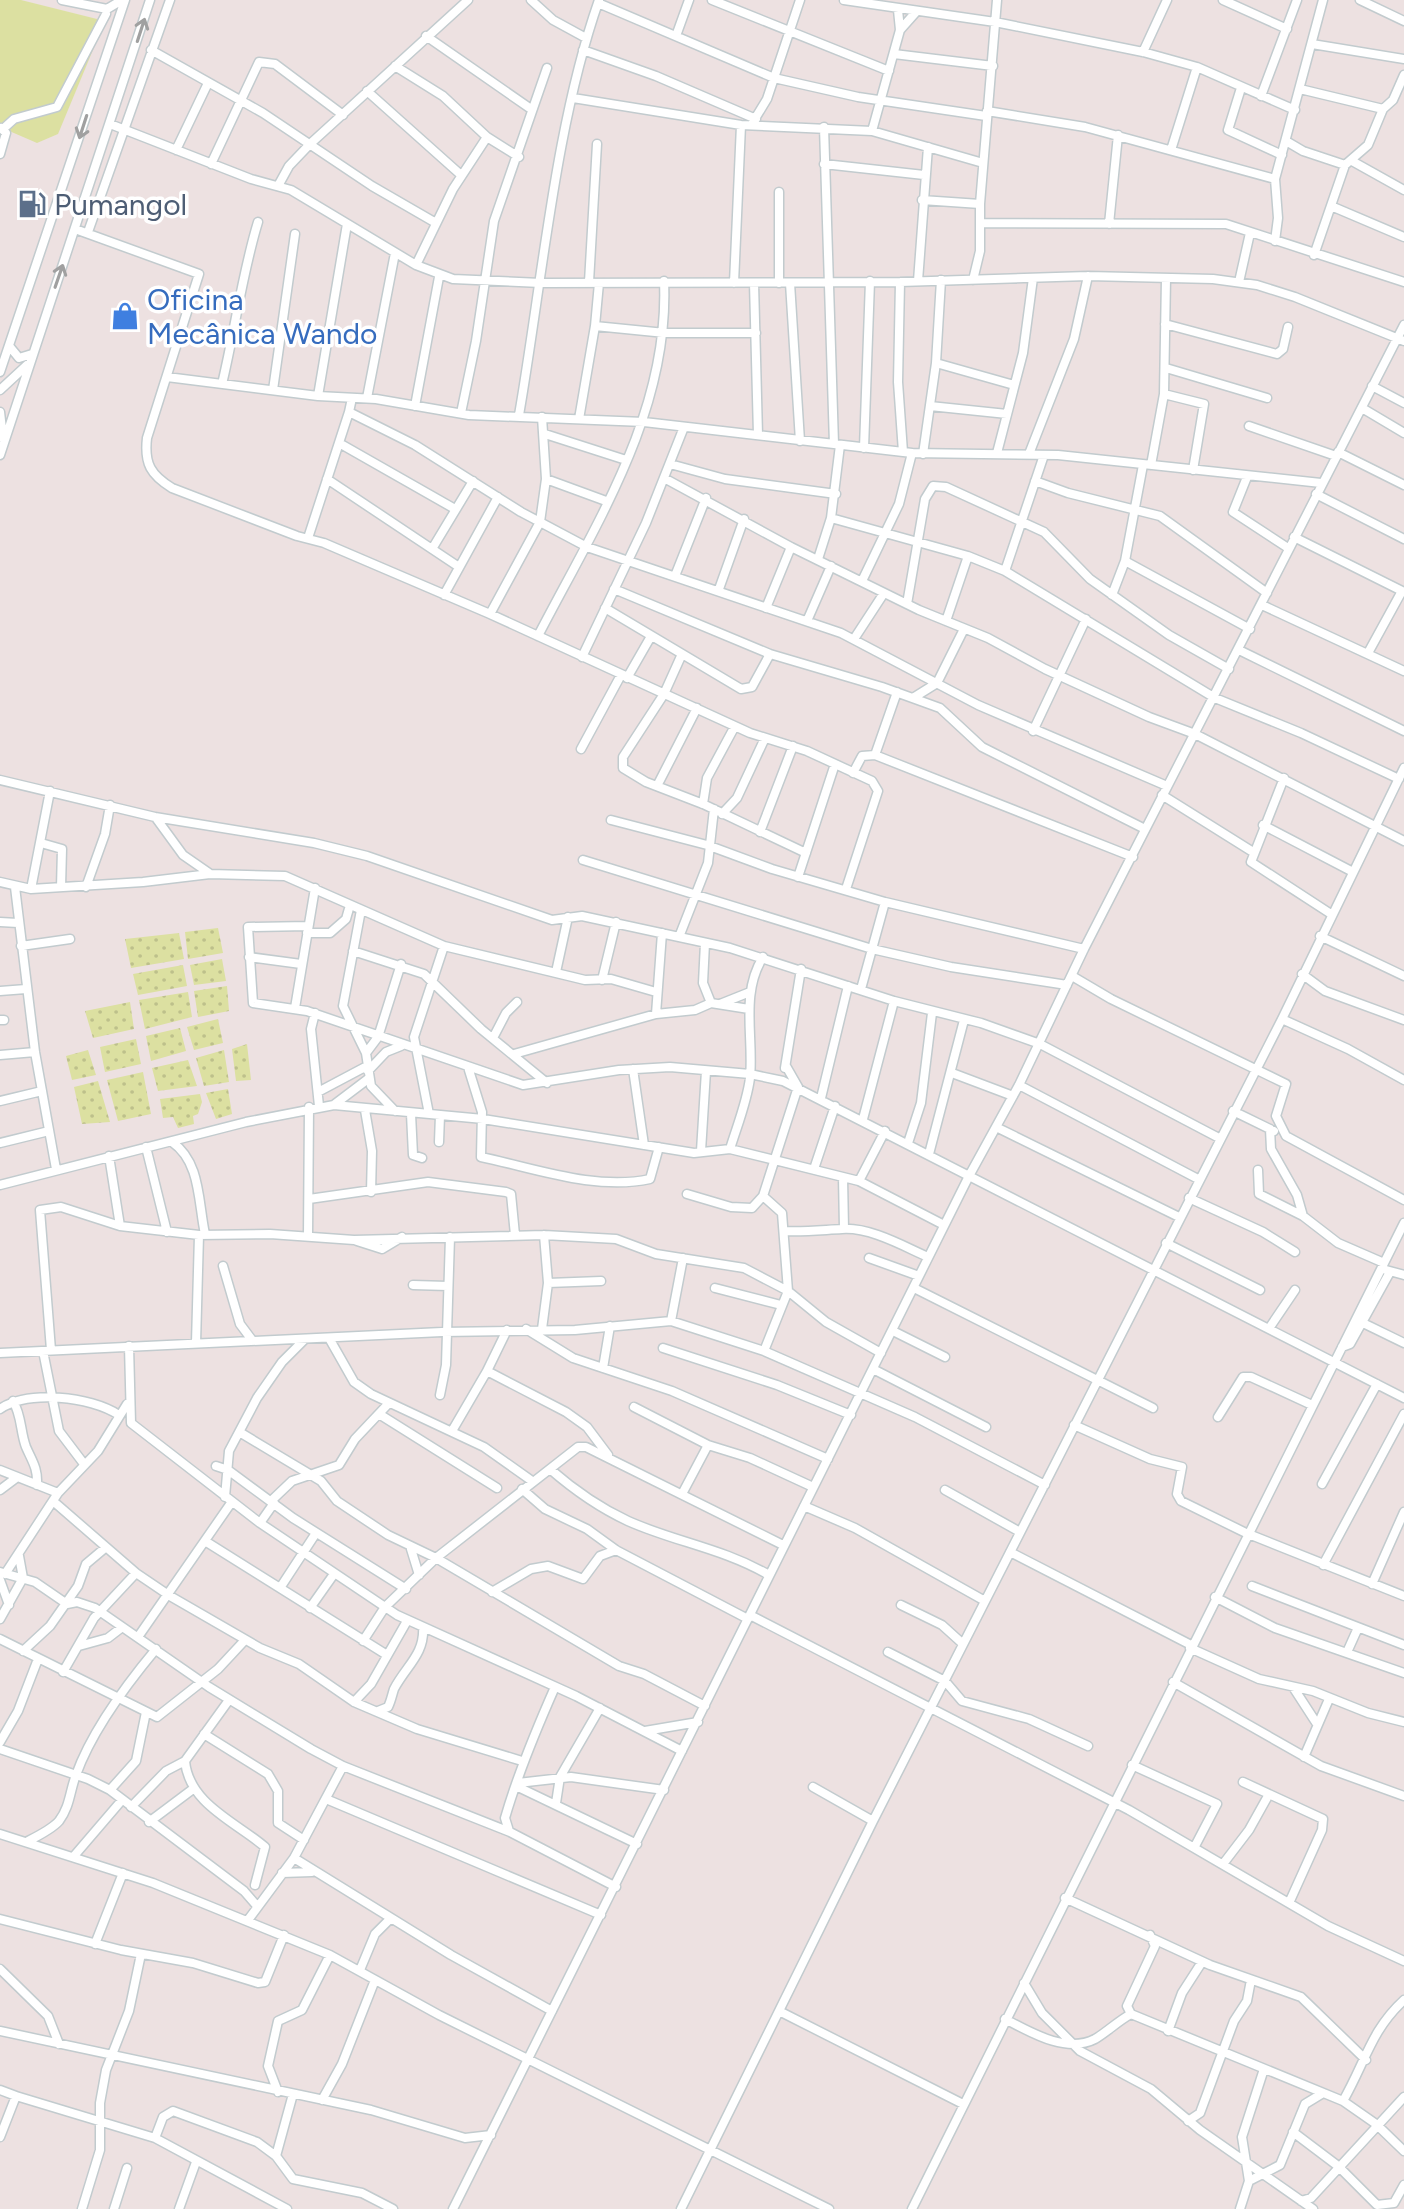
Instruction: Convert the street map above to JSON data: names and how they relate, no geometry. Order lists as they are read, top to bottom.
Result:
{
  "places": {
    "fuel station": ["Pumangol"],
    "shop": ["Oficina Mecânica Wando"]
  }
}
